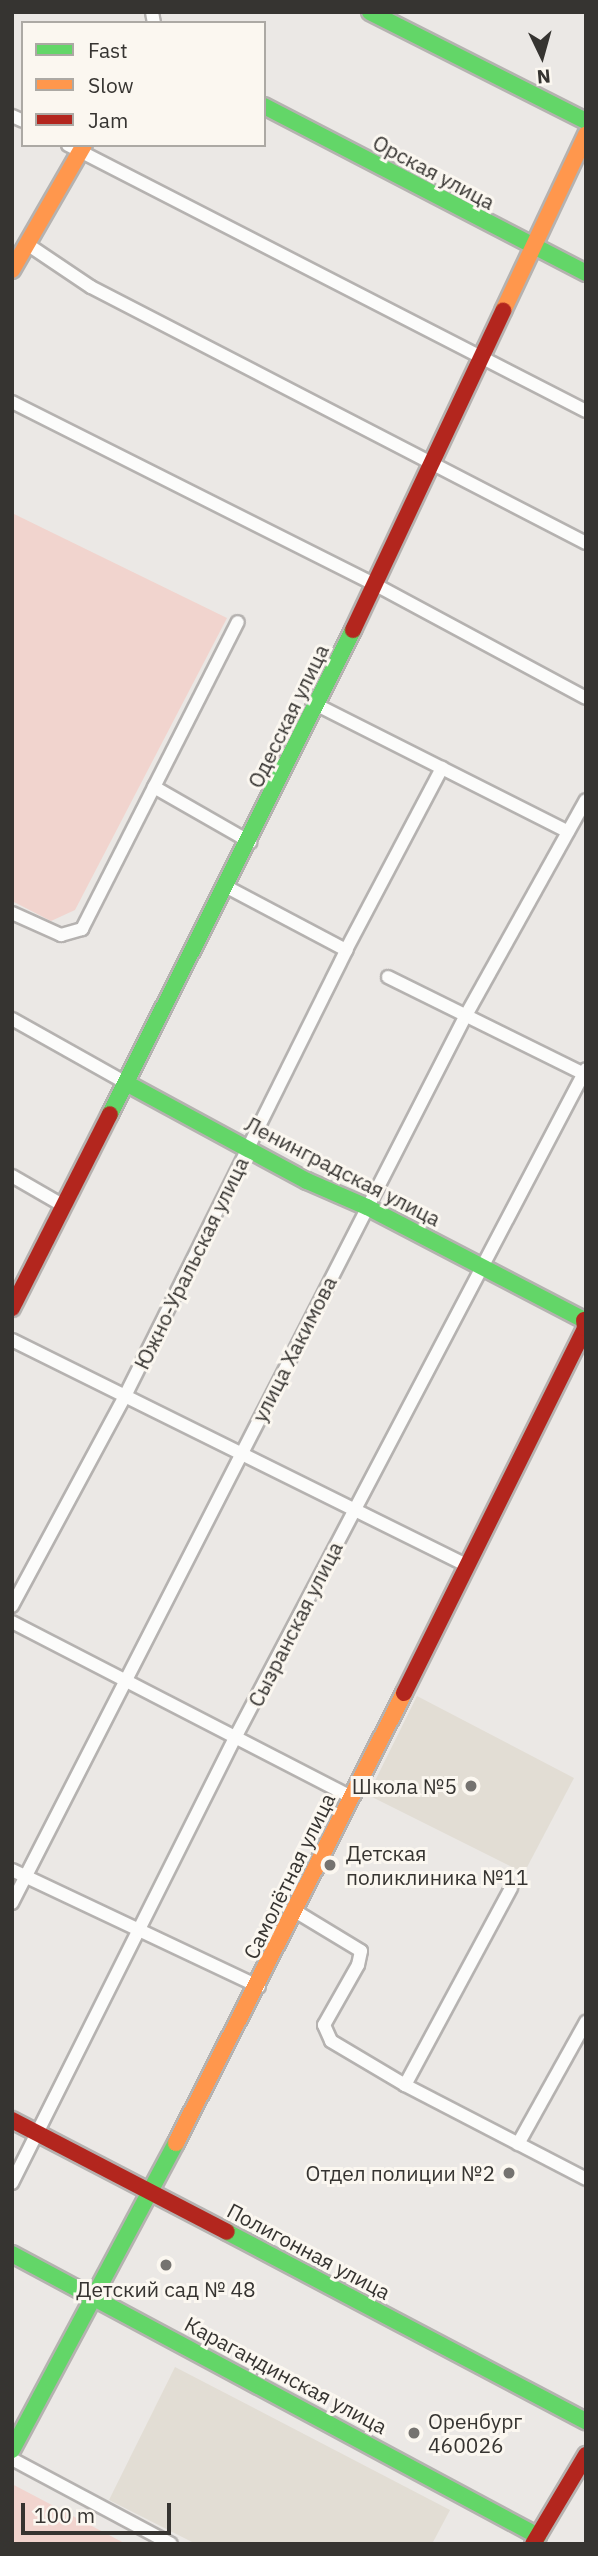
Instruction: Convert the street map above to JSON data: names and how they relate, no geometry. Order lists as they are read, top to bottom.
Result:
{
  "streets": {
    "street": [
      "Орская улица",
      "Одесская улица",
      "Ленинградская улица",
      "Южно-Уральская улица",
      "улица Хакимова",
      "Сызранская улица",
      "Самолётная улица",
      "Полигонная улица",
      "Карагандинская улица"
    ]
  },
  "crossings": [
    ["Орская улица", "Одесская улица"],
    ["Одесская улица", "Ленинградская улица"],
    ["Ленинградская улица", "Южно-Уральская улица"],
    ["Ленинградская улица", "улица Хакимова"],
    ["Ленинградская улица", "Сызранская улица"],
    ["Ленинградская улица", "Самолётная улица"],
    ["Сызранская улица", "Полигонная улица"],
    ["Самолётная улица", "Полигонная улица"],
    ["Самолётная улица", "Карагандинская улица"]
  ],
  "places": [
    "Школа №5",
    "Детская поликлиника №11",
    "Отдел полиции №2",
    "Детский сад № 48",
    "Оренбург 460026"
  ],
  "legend": ["Fast", "Slow", "Jam"],
  "scale_bar": "100 m",
  "north": "bottom"
}
